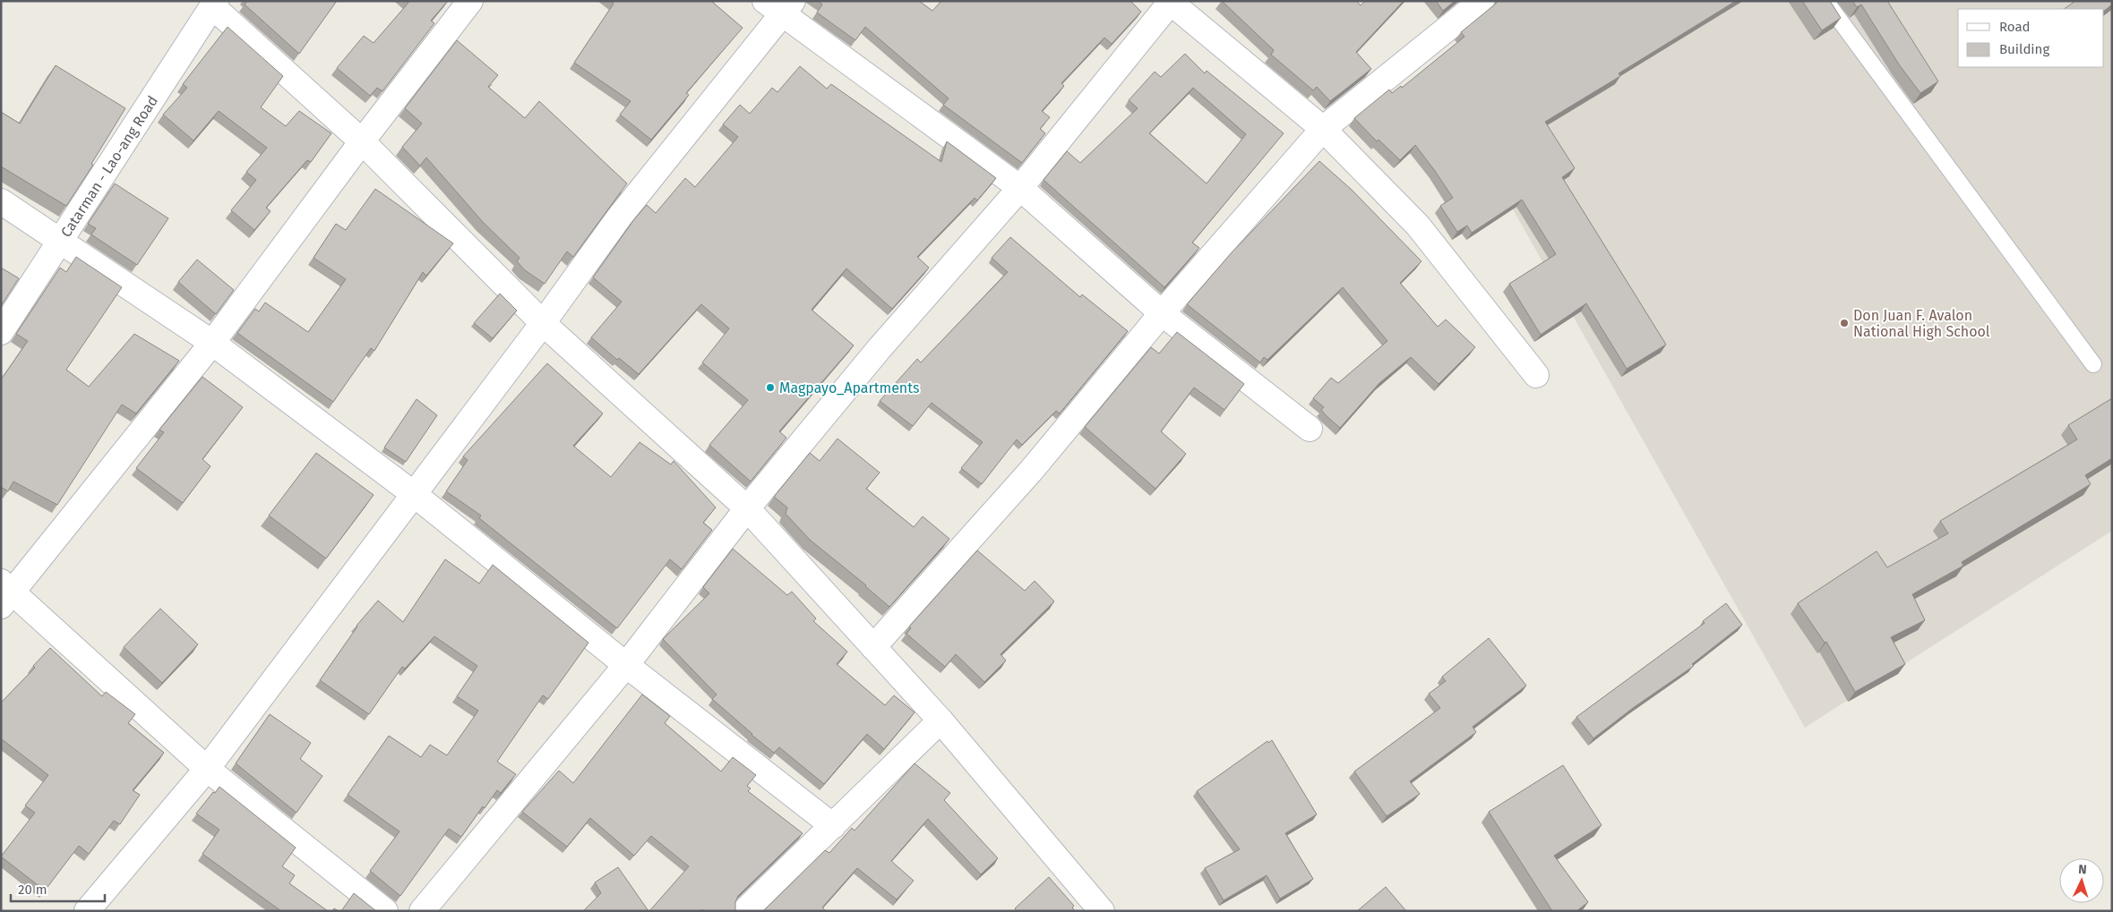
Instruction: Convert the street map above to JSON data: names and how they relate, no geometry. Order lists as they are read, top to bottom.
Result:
{
  "streets": {
    "street": ["Catarman - Lao-ang Road"]
  },
  "places": ["Don Juan F. Avalon National High School", "Magpayo_Apartments"],
  "legend": ["Road", "Building"],
  "scale_bar": "20 m",
  "north": "top"
}
